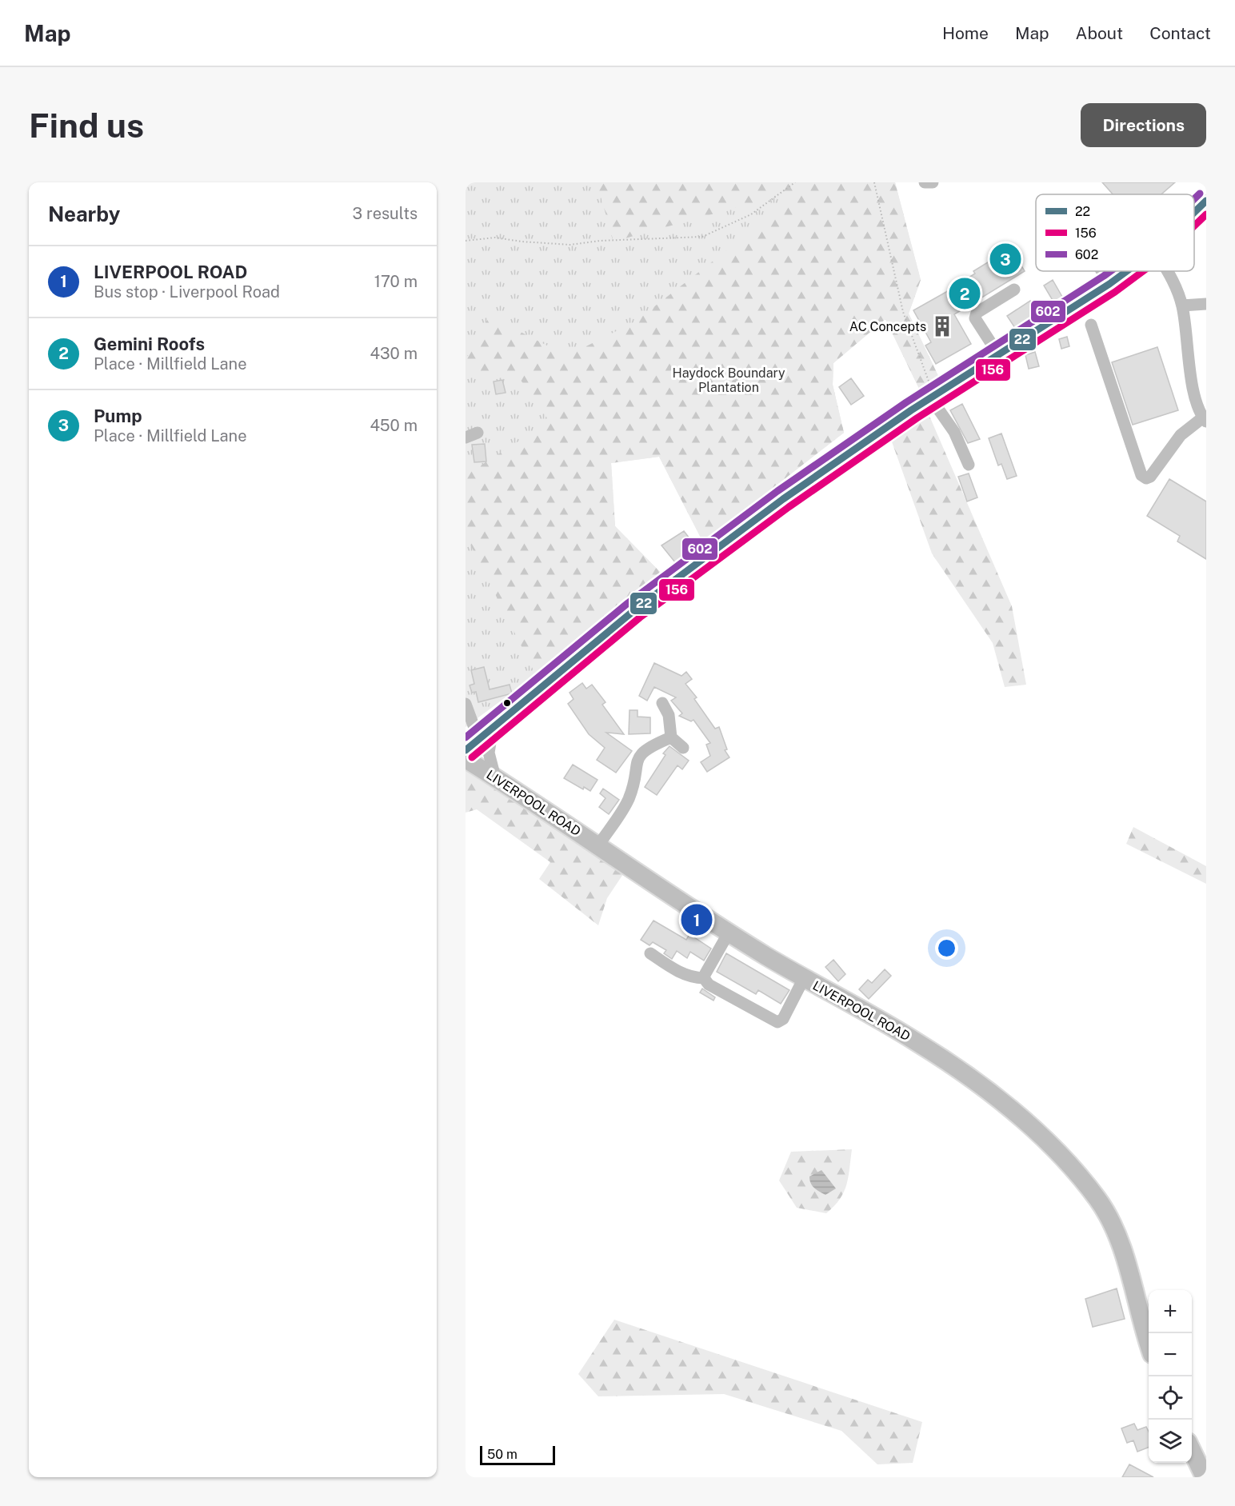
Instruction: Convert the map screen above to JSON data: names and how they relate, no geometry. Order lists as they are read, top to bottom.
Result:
{
  "streets": {
    "highway": ["LIVERPOOL ROAD"]
  },
  "parks": ["Haydock Boundary Plantation"],
  "places": {
    "building": ["AC Concepts"]
  },
  "lines": ["transit line 602", "transit line 22", "transit line 156"],
  "legend": ["22", "156", "602"],
  "scale_bar": "50 m",
  "page": {
    "header": "Map",
    "nav": [
      "Home",
      "Map",
      "About",
      "Contact"
    ],
    "buttons": "Directions",
    "title": "Find us",
    "heading": ["Nearby", "3 results"],
    "pins": ["3", "2", "1"],
    "list": [
      {
        "mark": "1",
        "name": "LIVERPOOL ROAD",
        "note": "Bus stop · Liverpool Road",
        "value": "170 m"
      },
      {
        "mark": "2",
        "name": "Gemini Roofs",
        "note": "Place · Millfield Lane",
        "value": "430 m"
      },
      {
        "mark": "3",
        "name": "Pump",
        "note": "Place · Millfield Lane",
        "value": "450 m"
      }
    ],
    "map_buttons": ["+", "−"],
    "scale": "50 m"
  }
}
